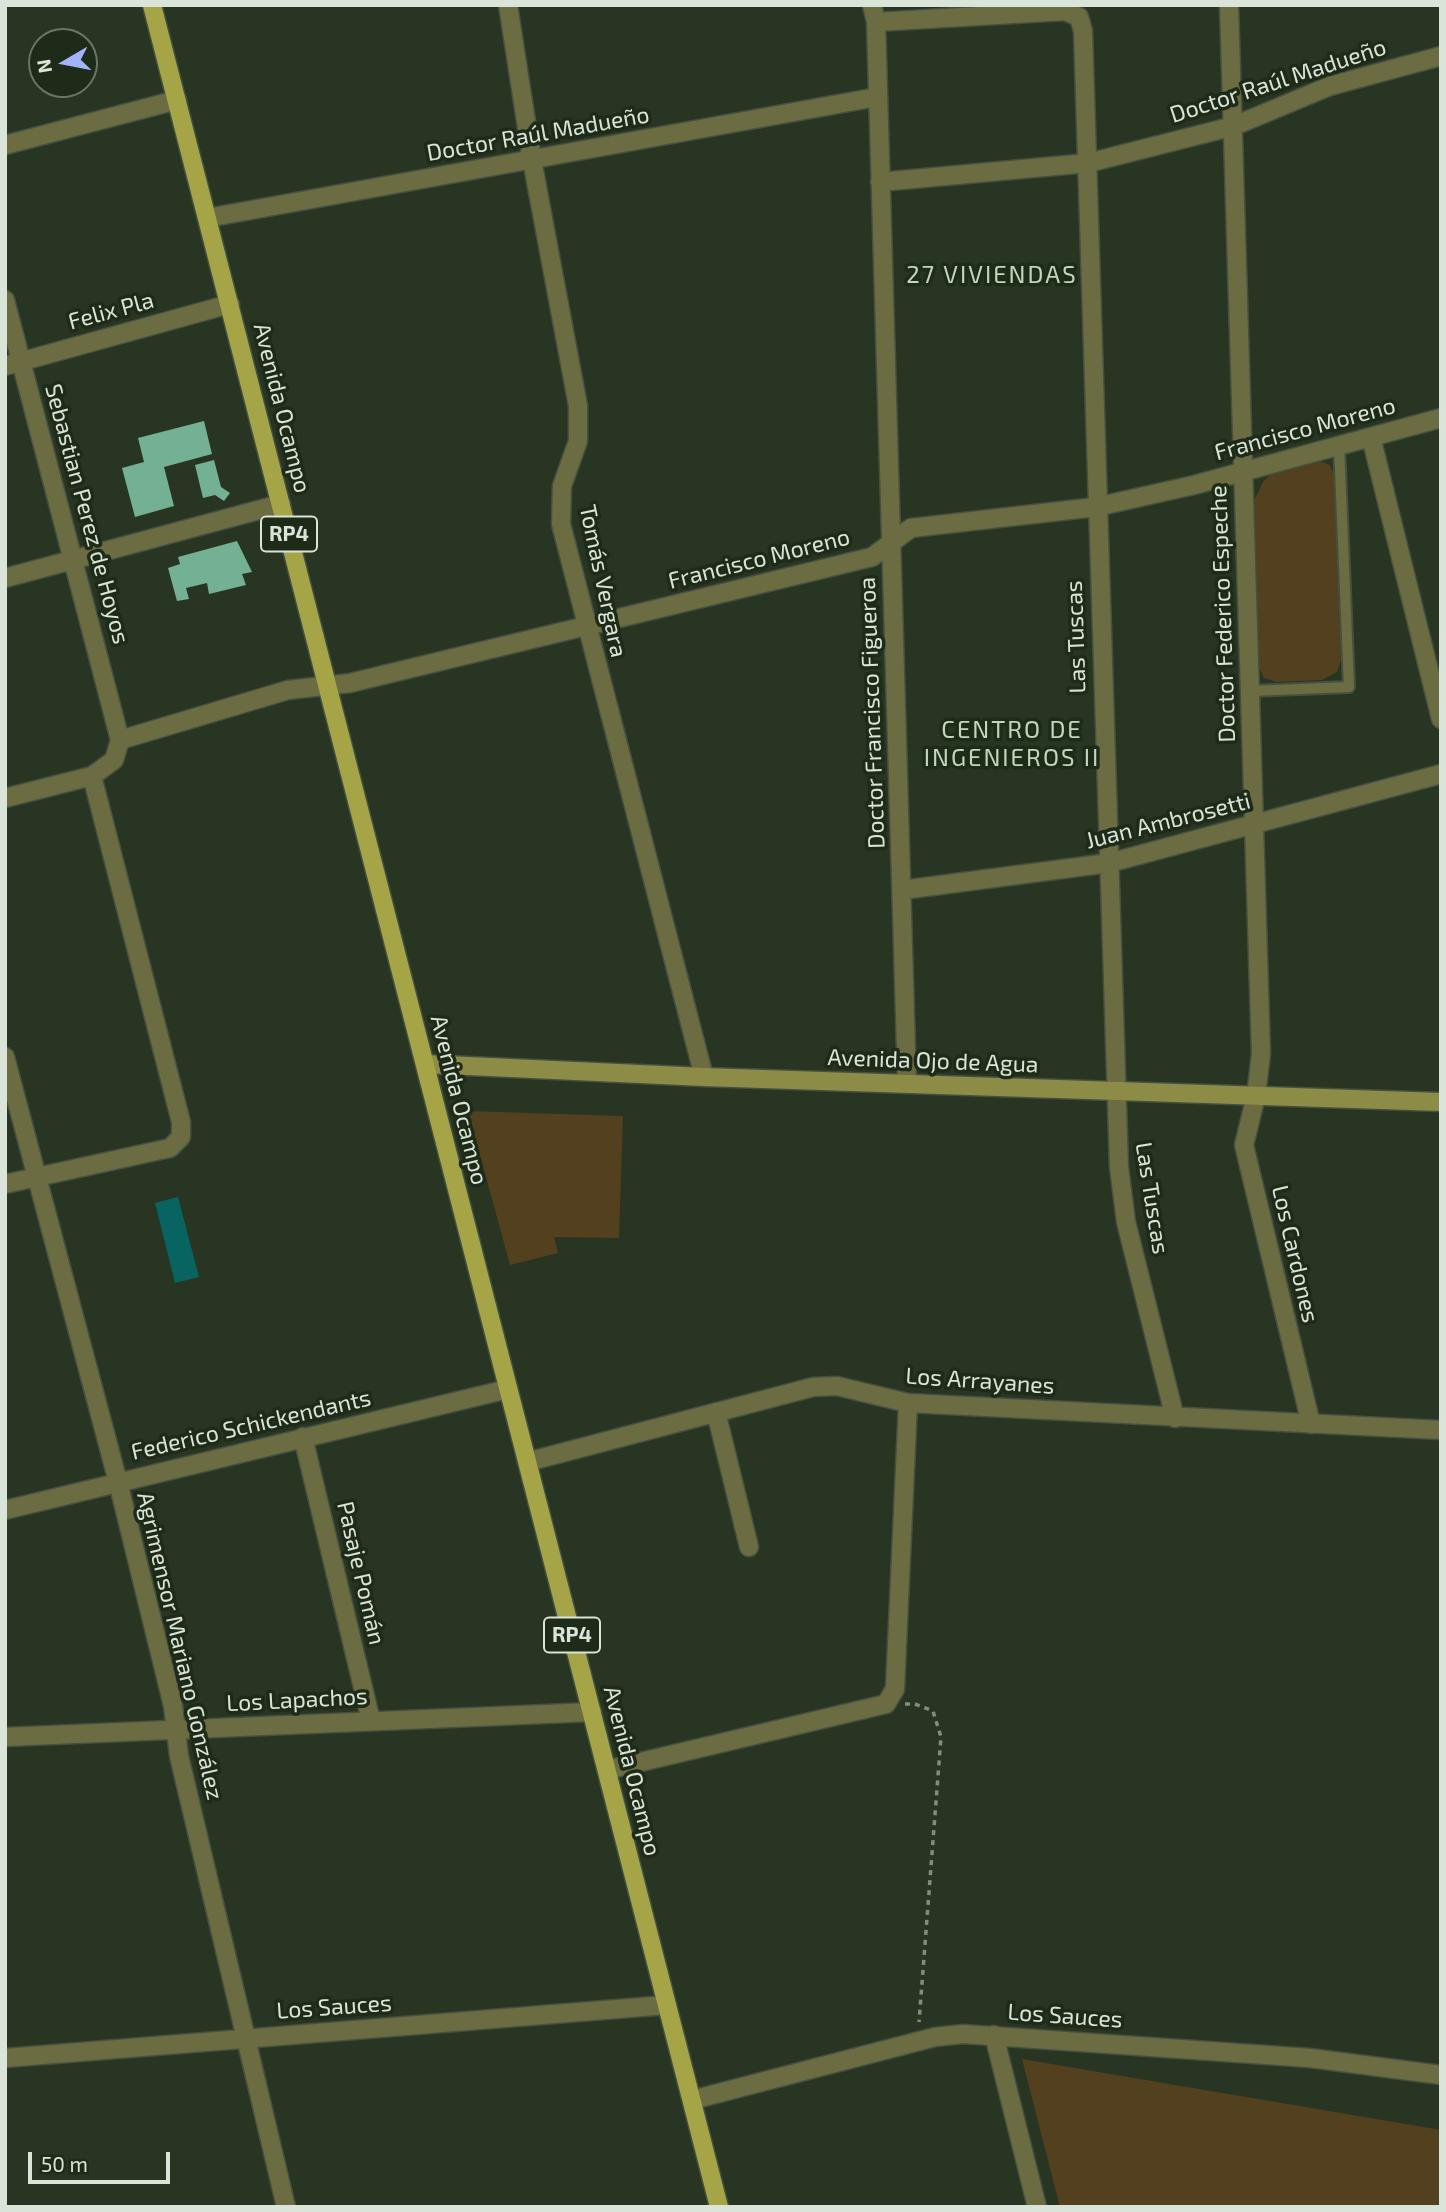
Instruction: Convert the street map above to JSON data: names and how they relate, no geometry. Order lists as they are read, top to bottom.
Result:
{
  "streets": {
    "main road": ["Avenida Ocampo", "RP4", "Avenida Ojo de Agua"],
    "street": [
      "Doctor Raúl Madueño",
      "Felix Pla",
      "Francisco Moreno",
      "Sebastian Perez de Hoyos",
      "Tomás Vergara",
      "Doctor Federico Espeche",
      "Las Tuscas",
      "Doctor Francisco Figueroa",
      "Juan Ambrosetti",
      "Los Cardones",
      "Los Arrayanes",
      "Federico Schickendants",
      "Pasaje Pomán",
      "Agrimensor Mariano González",
      "Los Lapachos",
      "Los Sauces"
    ]
  },
  "crossings": [
    ["Doctor Raúl Madueño", "Avenida Ocampo"],
    ["Doctor Raúl Madueño", "Tomás Vergara"],
    ["Doctor Raúl Madueño", "Doctor Federico Espeche"],
    ["Doctor Raúl Madueño", "Las Tuscas"],
    ["Doctor Raúl Madueño", "Doctor Francisco Figueroa"],
    ["Felix Pla", "Avenida Ocampo"],
    ["Felix Pla", "Sebastian Perez de Hoyos"],
    ["Avenida Ocampo", "Francisco Moreno"],
    ["Avenida Ocampo", "Avenida Ojo de Agua"],
    ["Avenida Ocampo", "Los Arrayanes"],
    ["Avenida Ocampo", "Federico Schickendants"],
    ["Avenida Ocampo", "Los Lapachos"],
    ["Avenida Ocampo", "Los Sauces"],
    ["Francisco Moreno", "Sebastian Perez de Hoyos"],
    ["Francisco Moreno", "Tomás Vergara"],
    ["Francisco Moreno", "Doctor Federico Espeche"],
    ["Francisco Moreno", "Las Tuscas"],
    ["Francisco Moreno", "Doctor Francisco Figueroa"],
    ["Tomás Vergara", "Avenida Ojo de Agua"],
    ["Doctor Federico Espeche", "Juan Ambrosetti"],
    ["Doctor Federico Espeche", "Avenida Ojo de Agua"],
    ["Doctor Federico Espeche", "Los Cardones"],
    ["Las Tuscas", "Doctor Francisco Figueroa"],
    ["Las Tuscas", "Juan Ambrosetti"],
    ["Las Tuscas", "Avenida Ojo de Agua"],
    ["Las Tuscas", "Los Arrayanes"],
    ["Doctor Francisco Figueroa", "Juan Ambrosetti"],
    ["Doctor Francisco Figueroa", "Avenida Ojo de Agua"],
    ["Avenida Ojo de Agua", "Los Cardones"],
    ["Los Cardones", "Los Arrayanes"],
    ["Federico Schickendants", "Pasaje Pomán"],
    ["Federico Schickendants", "Agrimensor Mariano González"],
    ["Pasaje Pomán", "Los Lapachos"],
    ["Agrimensor Mariano González", "Los Lapachos"],
    ["Agrimensor Mariano González", "Los Sauces"]
  ],
  "districts": ["27 VIVIENDAS", "CENTRO DE INGENIEROS II"],
  "scale_bar": "50 m",
  "north": "left"
}
